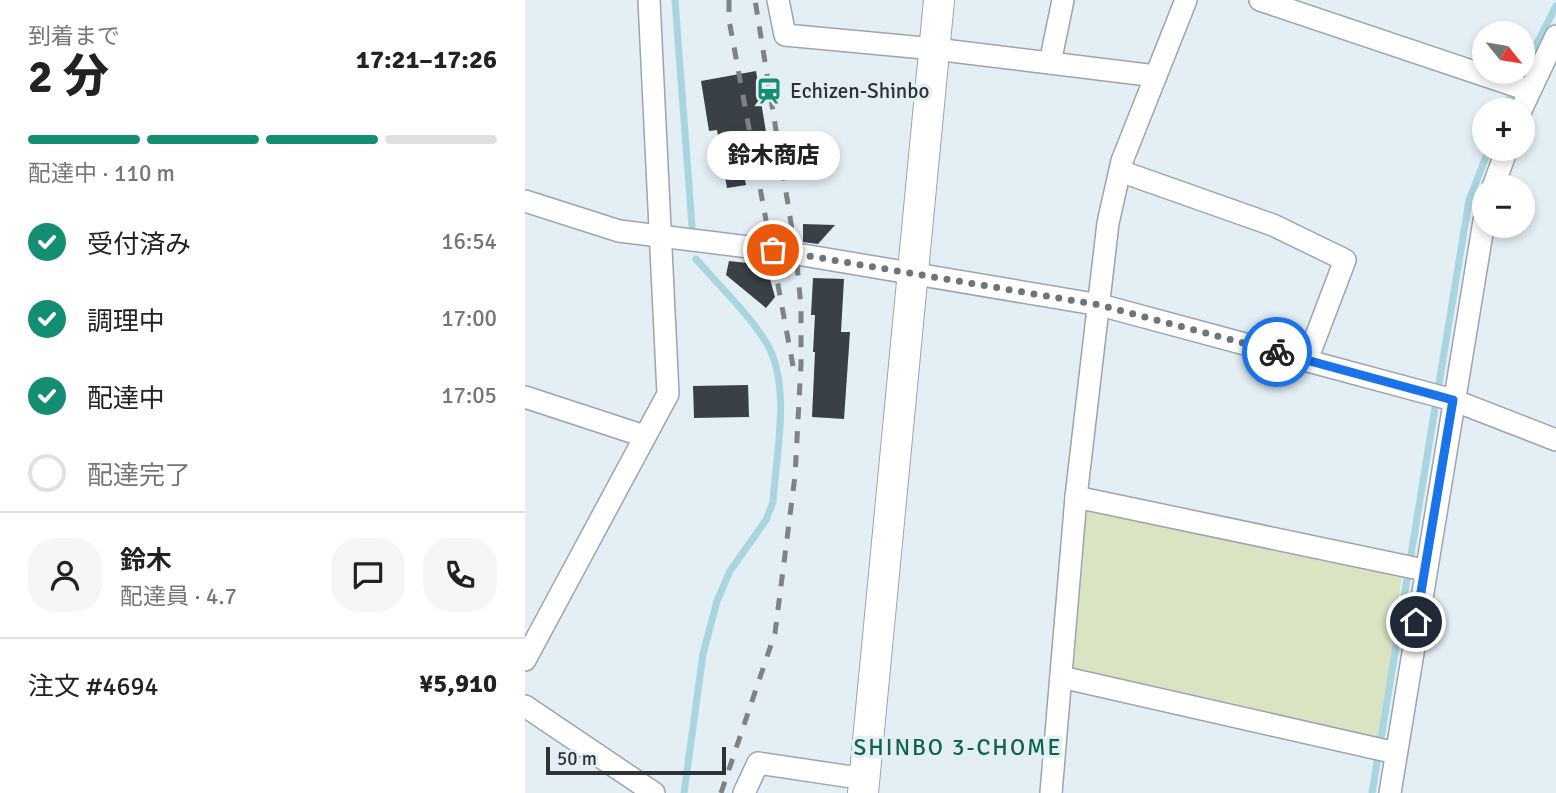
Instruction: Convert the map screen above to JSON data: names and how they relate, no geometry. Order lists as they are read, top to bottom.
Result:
{
  "districts": ["SHINBO 3-CHOME"],
  "places": {
    "station": ["Echizen-Shinbo"],
    "other": ["鈴木商店"]
  },
  "scale_bar": "50 m",
  "north": "bottom right",
  "page": {
    "heading": ["2 分", "到着まで", "17:21–17:26"],
    "panel": [
      "鈴木",
      "配達員 · 4.7",
      "注文 #4694",
      "¥5,910"
    ],
    "map_buttons": ["+", "−"],
    "bar": "配達中 · 110 m",
    "bubble": "鈴木商店",
    "list": [
      ["受付済み", "16:54"],
      ["調理中", "17:00"],
      ["配達中", "17:05"],
      "配達完了"
    ],
    "scale": "50 m"
  }
}
